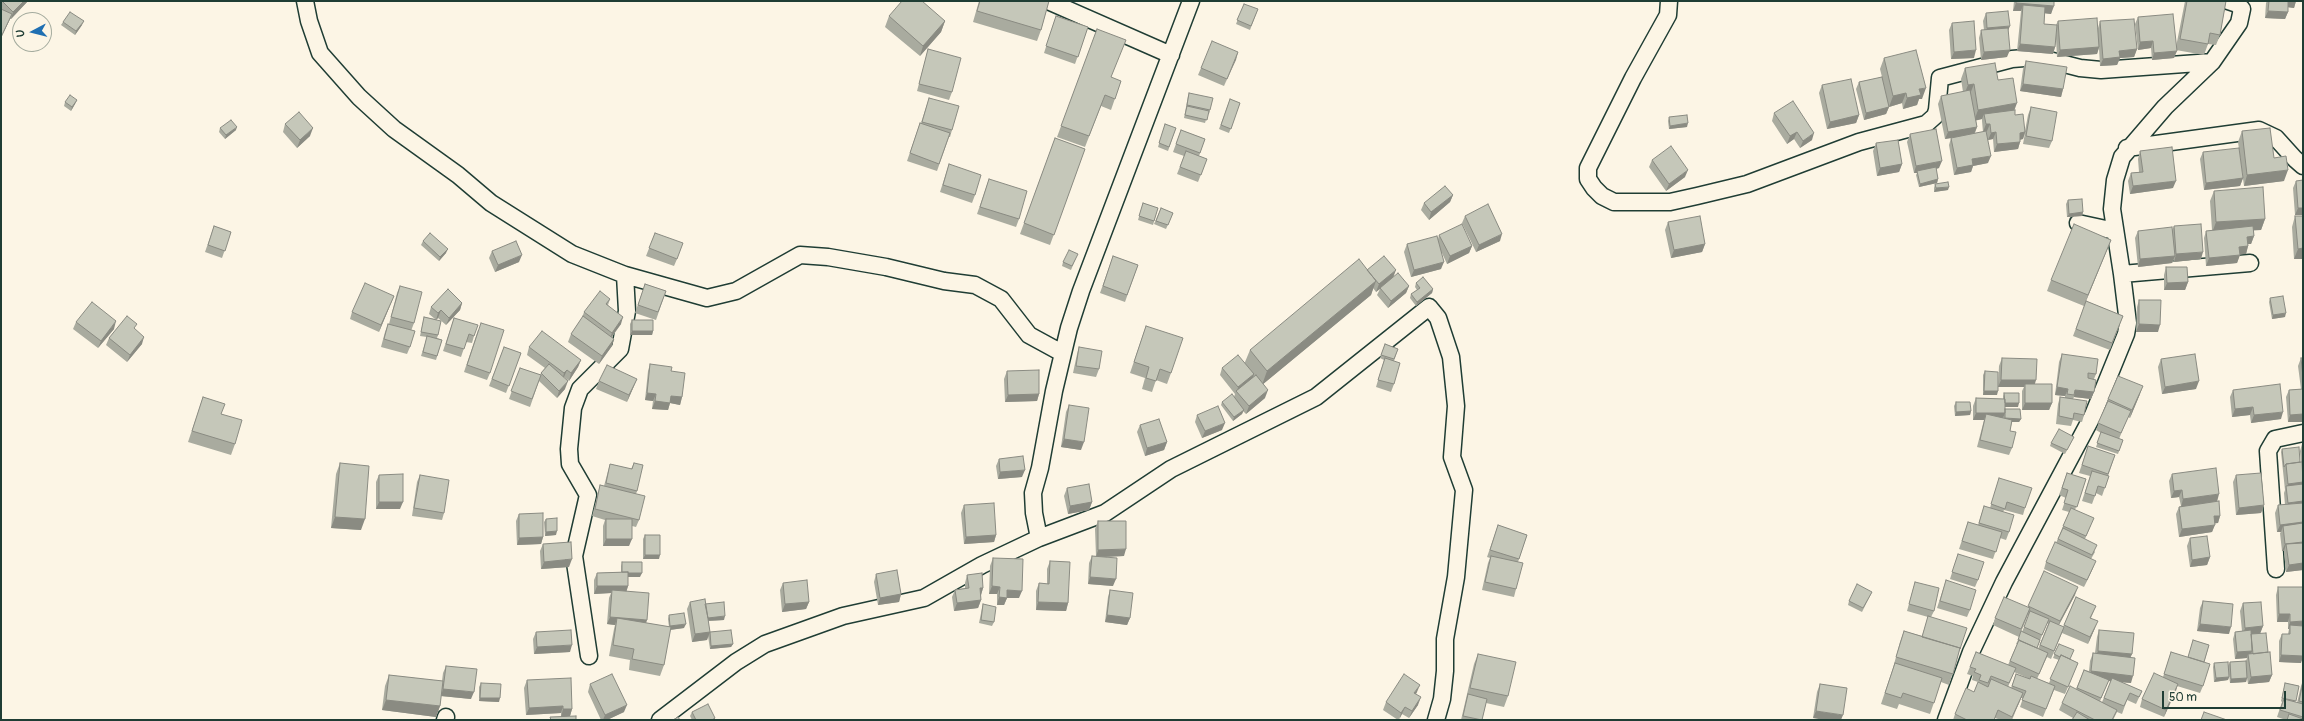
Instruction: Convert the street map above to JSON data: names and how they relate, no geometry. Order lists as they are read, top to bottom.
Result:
{
  "scale_bar": "50 m",
  "north": "left"
}
